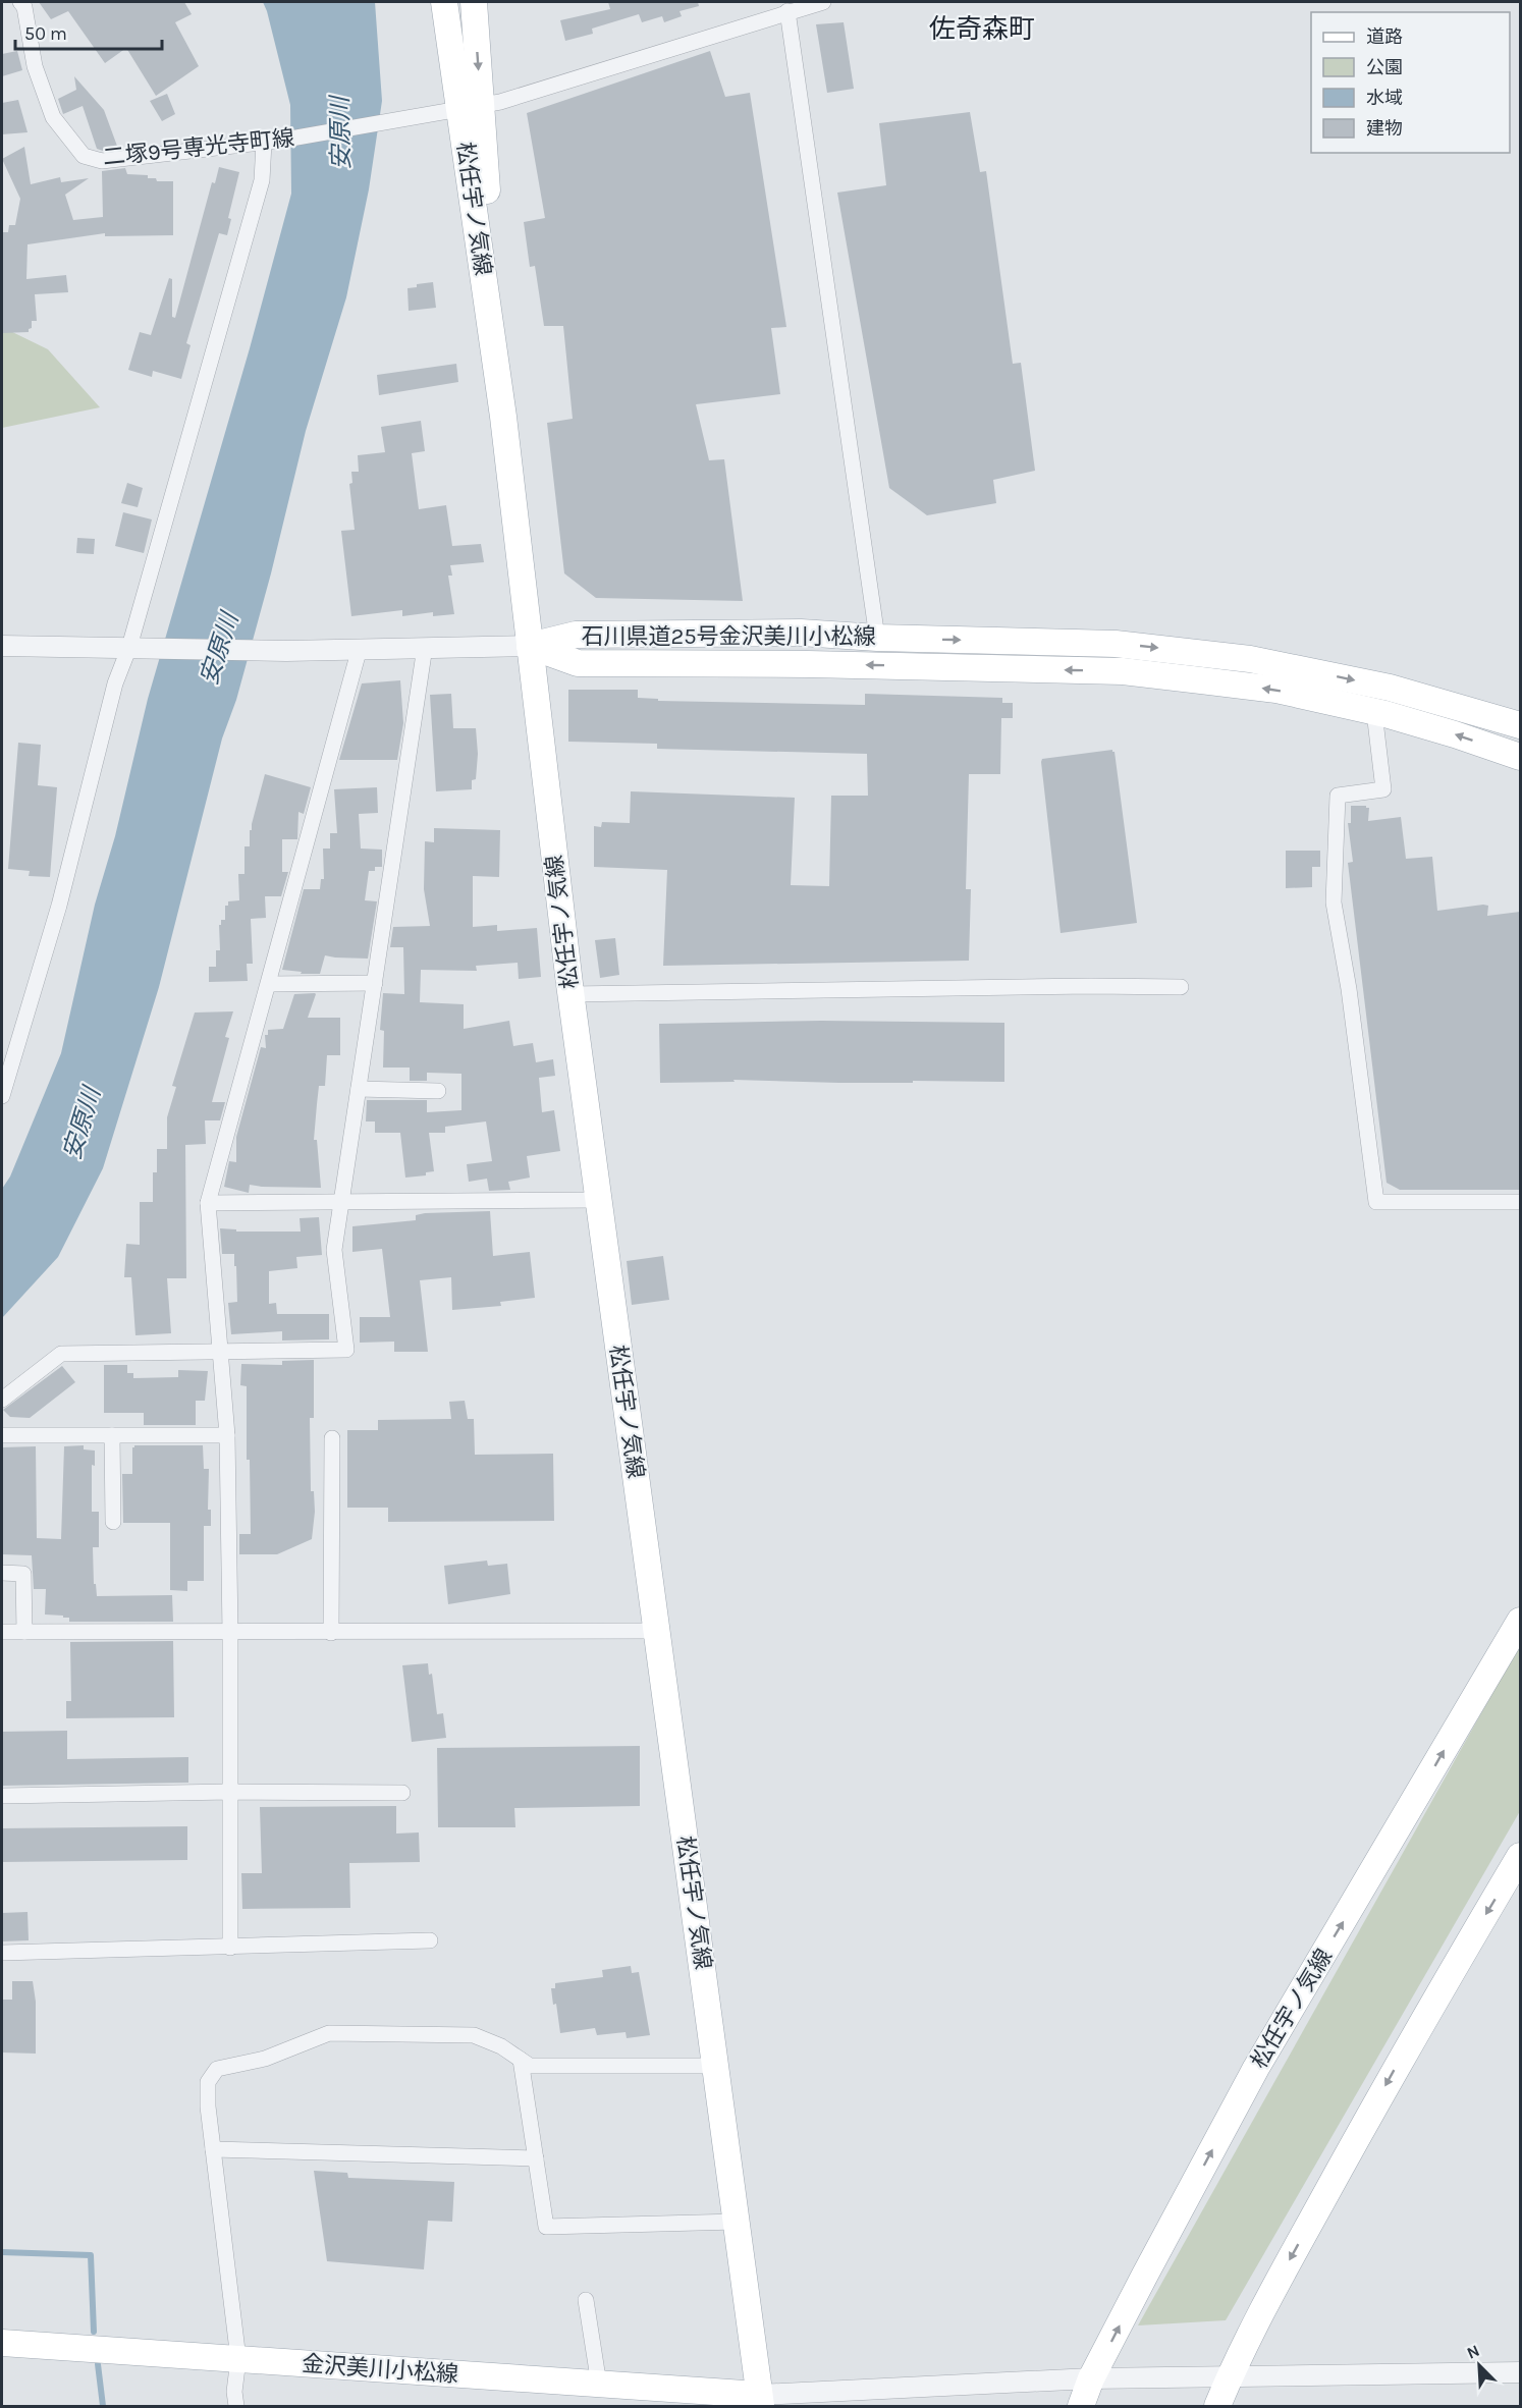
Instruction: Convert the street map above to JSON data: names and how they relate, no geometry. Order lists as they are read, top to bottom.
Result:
{
  "streets": {
    "main road": ["松任宇ノ気線", "石川県道25号金沢美川小松線", "金沢美川小松線"],
    "street": ["二塚9号専光寺町線"]
  },
  "crossings": [
    ["二塚9号専光寺町線", "松任宇ノ気線"],
    ["松任宇ノ気線", "石川県道25号金沢美川小松線"],
    ["松任宇ノ気線", "金沢美川小松線"]
  ],
  "districts": ["佐奇森町"],
  "water": ["安原川"],
  "legend": [
    "道路",
    "公園",
    "水域",
    "建物"
  ],
  "scale_bar": "50 m",
  "north": "top left"
}
